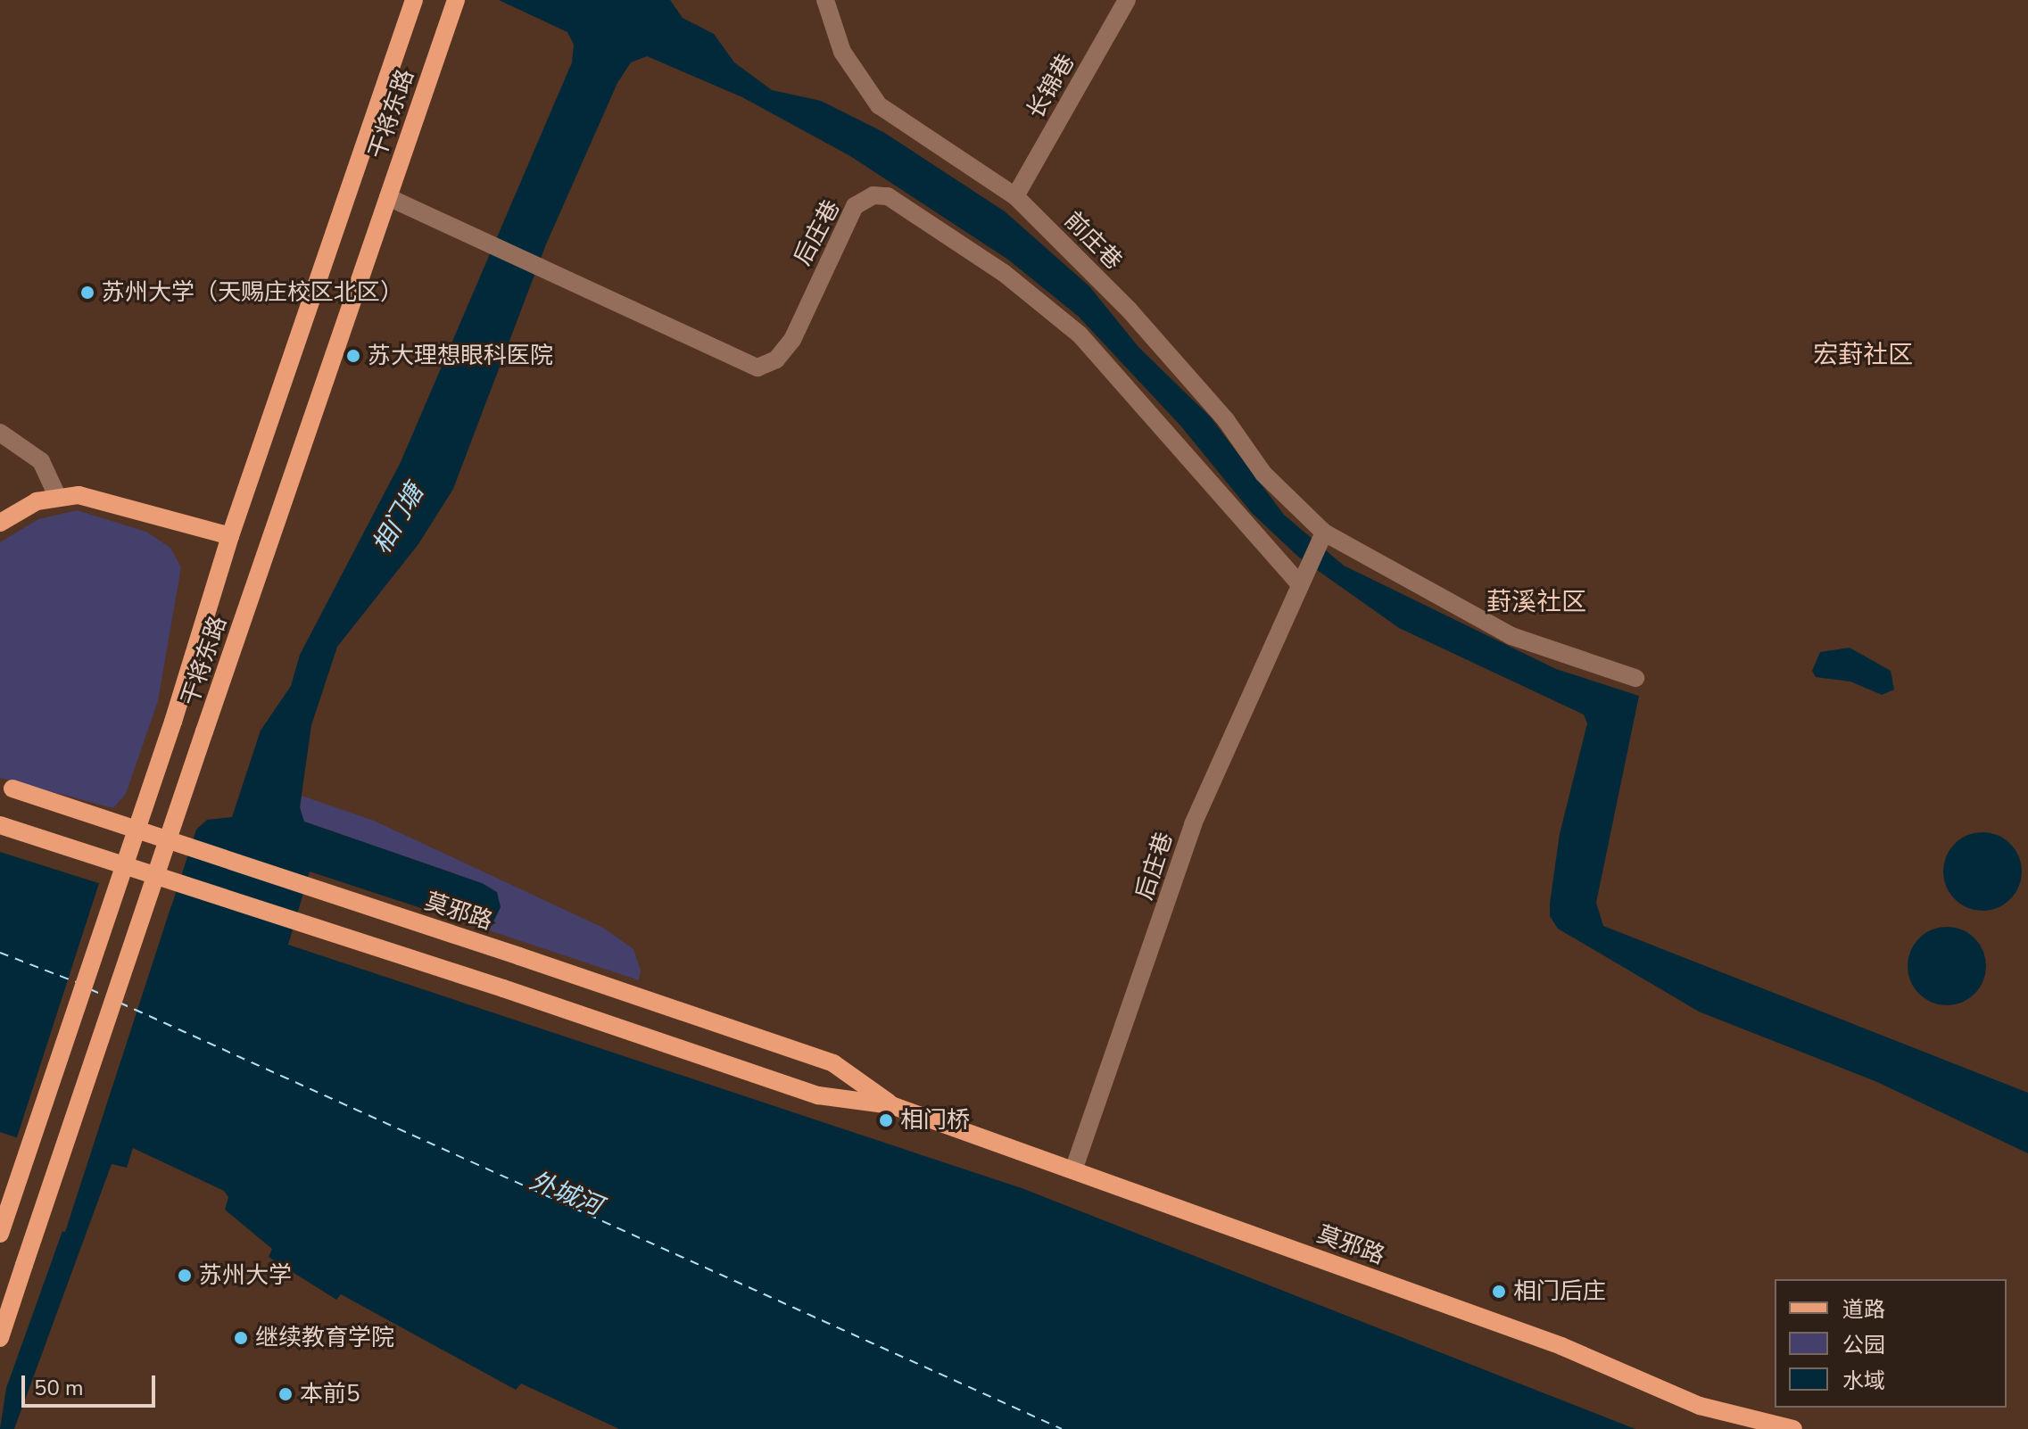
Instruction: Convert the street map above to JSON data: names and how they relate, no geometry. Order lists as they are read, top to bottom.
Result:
{
  "streets": {
    "main road": ["干将东路", "莫邪路"],
    "street": ["长锦巷", "后庄巷", "前庄巷"]
  },
  "crossings": [
    ["长锦巷", "前庄巷"],
    ["干将东路", "后庄巷"],
    ["后庄巷", "前庄巷"],
    ["后庄巷", "莫邪路"]
  ],
  "districts": ["宏葑社区", "葑溪社区"],
  "water": ["相门塘", "外城河"],
  "places": [
    "苏州大学（天赐庄校区北区）",
    "苏大理想眼科医院",
    "相门桥",
    "苏州大学",
    "相门后庄",
    "继续教育学院",
    "本前5"
  ],
  "legend": ["道路", "公园", "水域"],
  "scale_bar": "50 m"
}
